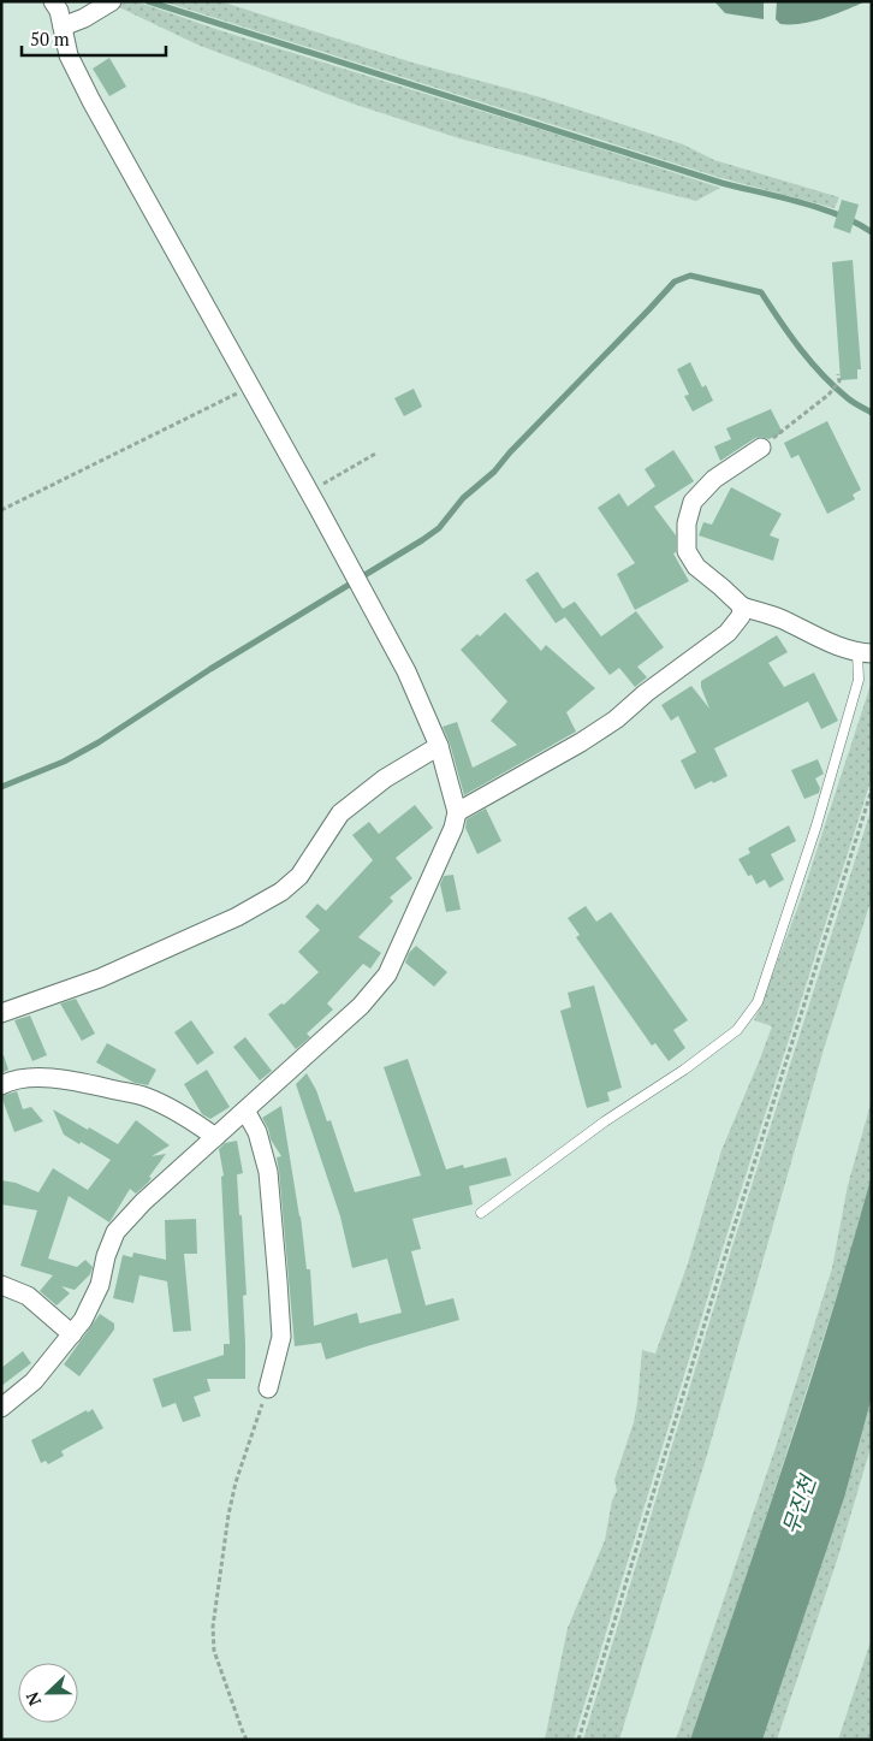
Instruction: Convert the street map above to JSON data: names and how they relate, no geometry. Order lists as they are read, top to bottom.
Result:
{
  "water": ["무진천"],
  "scale_bar": "50 m",
  "north": "left"
}
